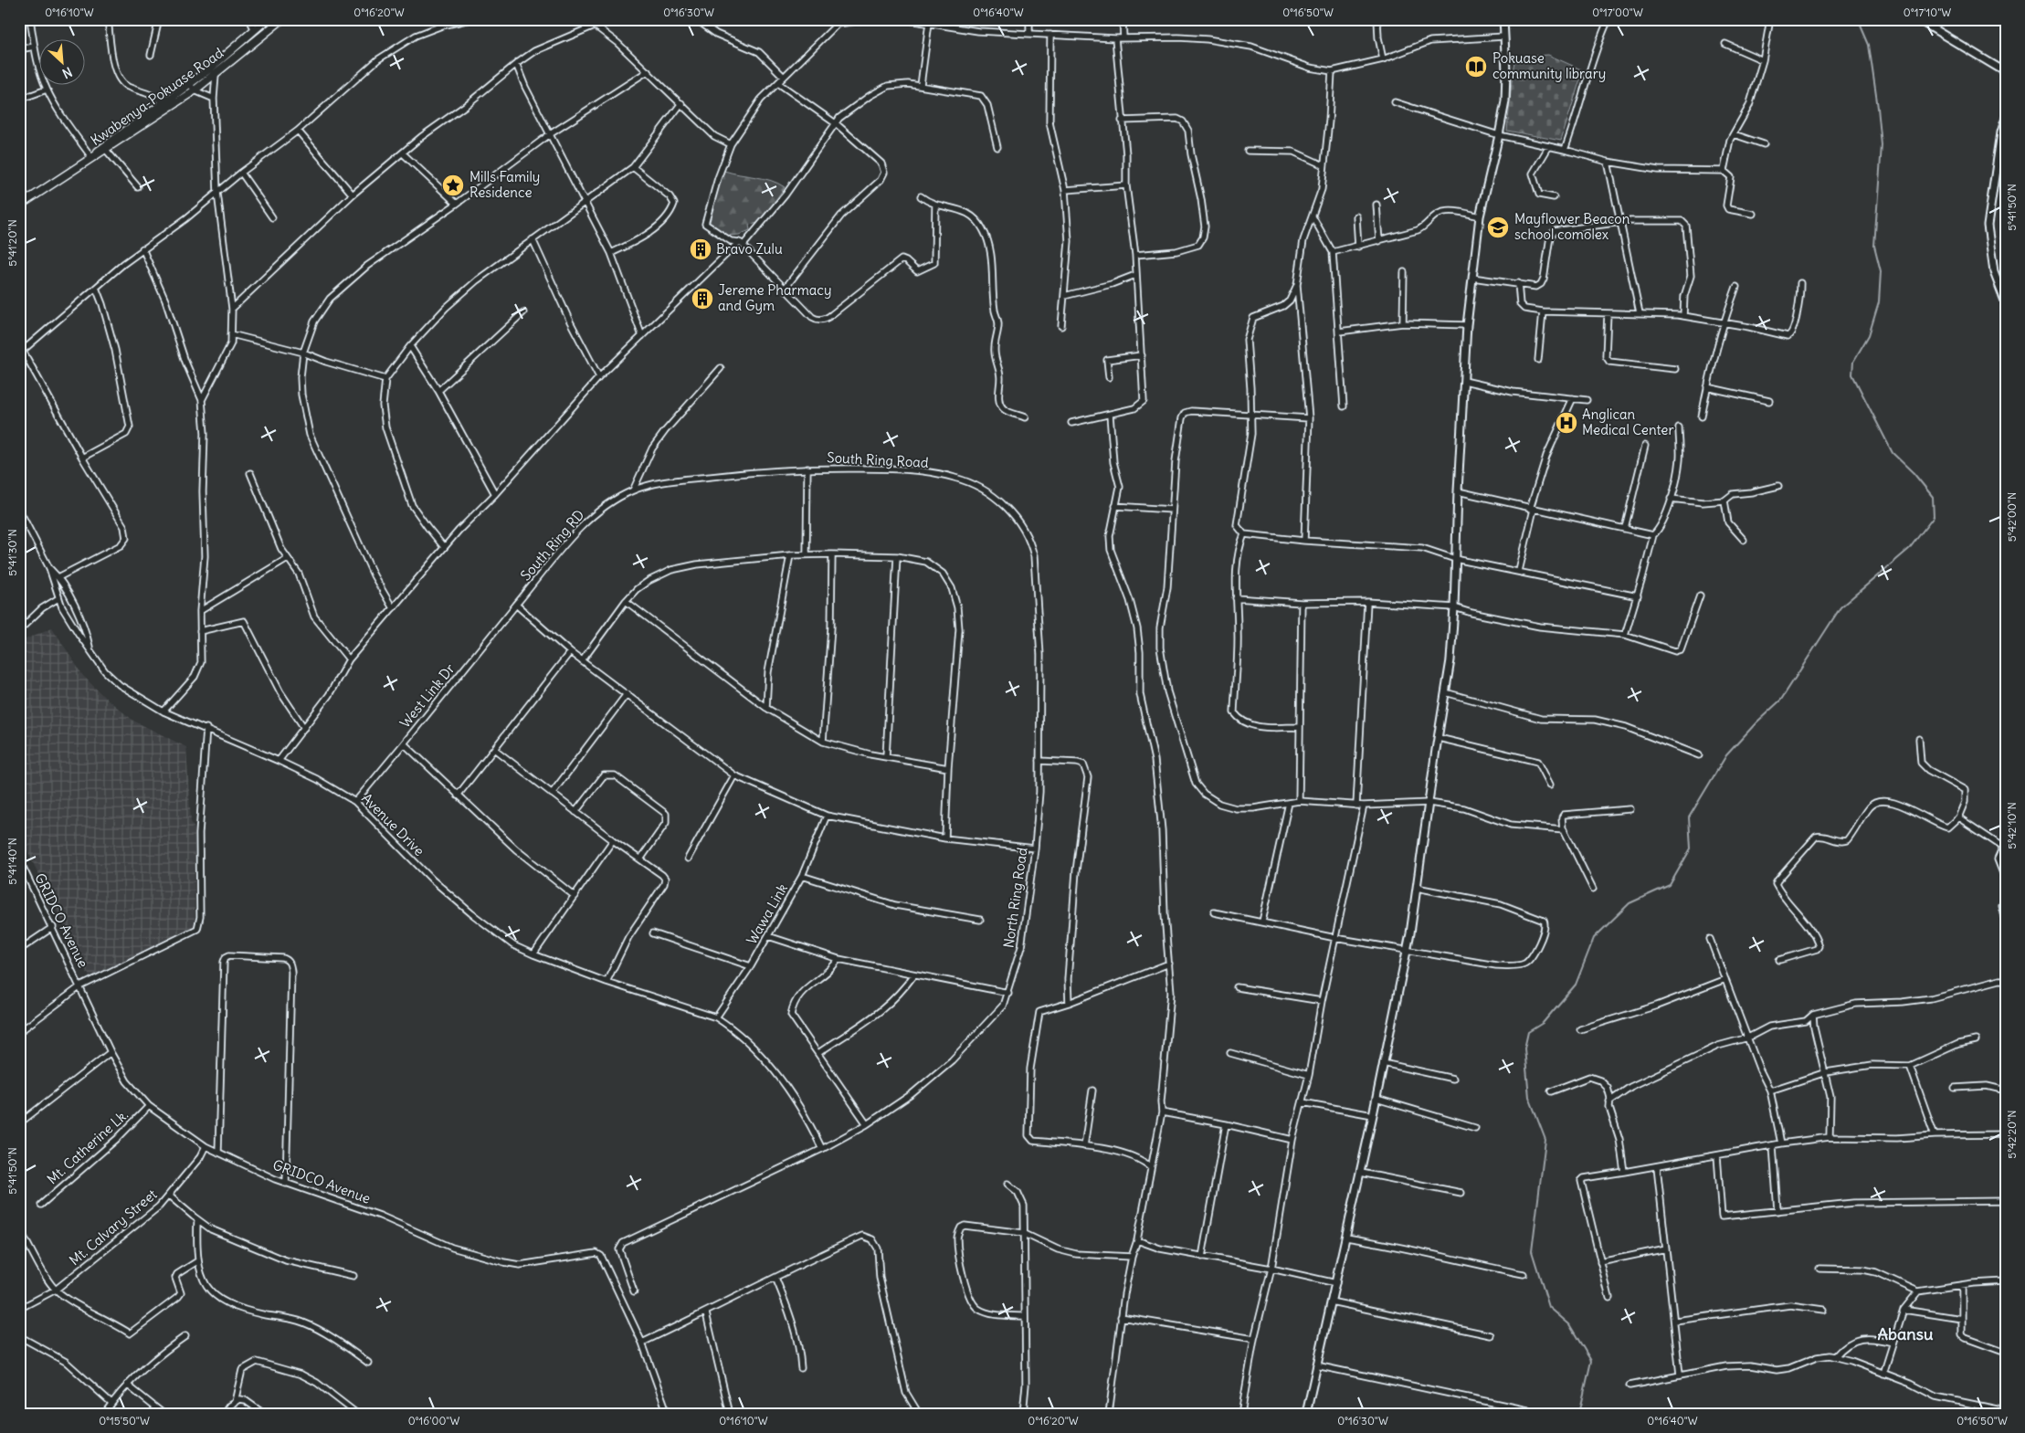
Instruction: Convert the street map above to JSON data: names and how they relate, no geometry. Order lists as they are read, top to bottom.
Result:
{
  "streets": {
    "main road": ["Kwabenya-Pokuase Road"],
    "street": [
      "South Ring Road",
      "South Ring RD",
      "West Link Dr",
      "Avenue Drive",
      "North Ring Road",
      "Wawa Link",
      "GRIDCO Avenue",
      "Mt. Catherine Lk.",
      "Mt. Calvary Street"
    ]
  },
  "crossings": [
    ["South Ring Road", "South Ring RD"],
    ["South Ring Road", "North Ring Road"],
    ["South Ring RD", "West Link Dr"],
    ["Avenue Drive", "North Ring Road"],
    ["Avenue Drive", "Wawa Link"],
    ["GRIDCO Avenue", "Mt. Catherine Lk."],
    ["GRIDCO Avenue", "Mt. Calvary Street"]
  ],
  "districts": ["Abansu"],
  "places": {
    "library": ["Pokuase community library"],
    "place": ["Mills Family Residence"],
    "school or university": ["Mayflower Beacon school comolex"],
    "building": ["Bravo Zulu", "Jereme Pharmacy and Gym"],
    "hospital": ["Anglican Medical Center"]
  },
  "north": "bottom right",
  "coordinates": [
    "0°16'10\"W",
    "0°16'20\"W",
    "0°16'30\"W",
    "0°16'40\"W",
    "0°16'50\"W",
    "0°17'00\"W",
    "0°17'10\"W",
    "5°41'50\"N",
    "5°41'20\"N",
    "5°42'00\"N",
    "5°41'30\"N",
    "5°42'10\"N",
    "5°41'40\"N",
    "5°42'20\"N",
    "0°15'50\"W",
    "0°16'00\"W"
  ]
}
